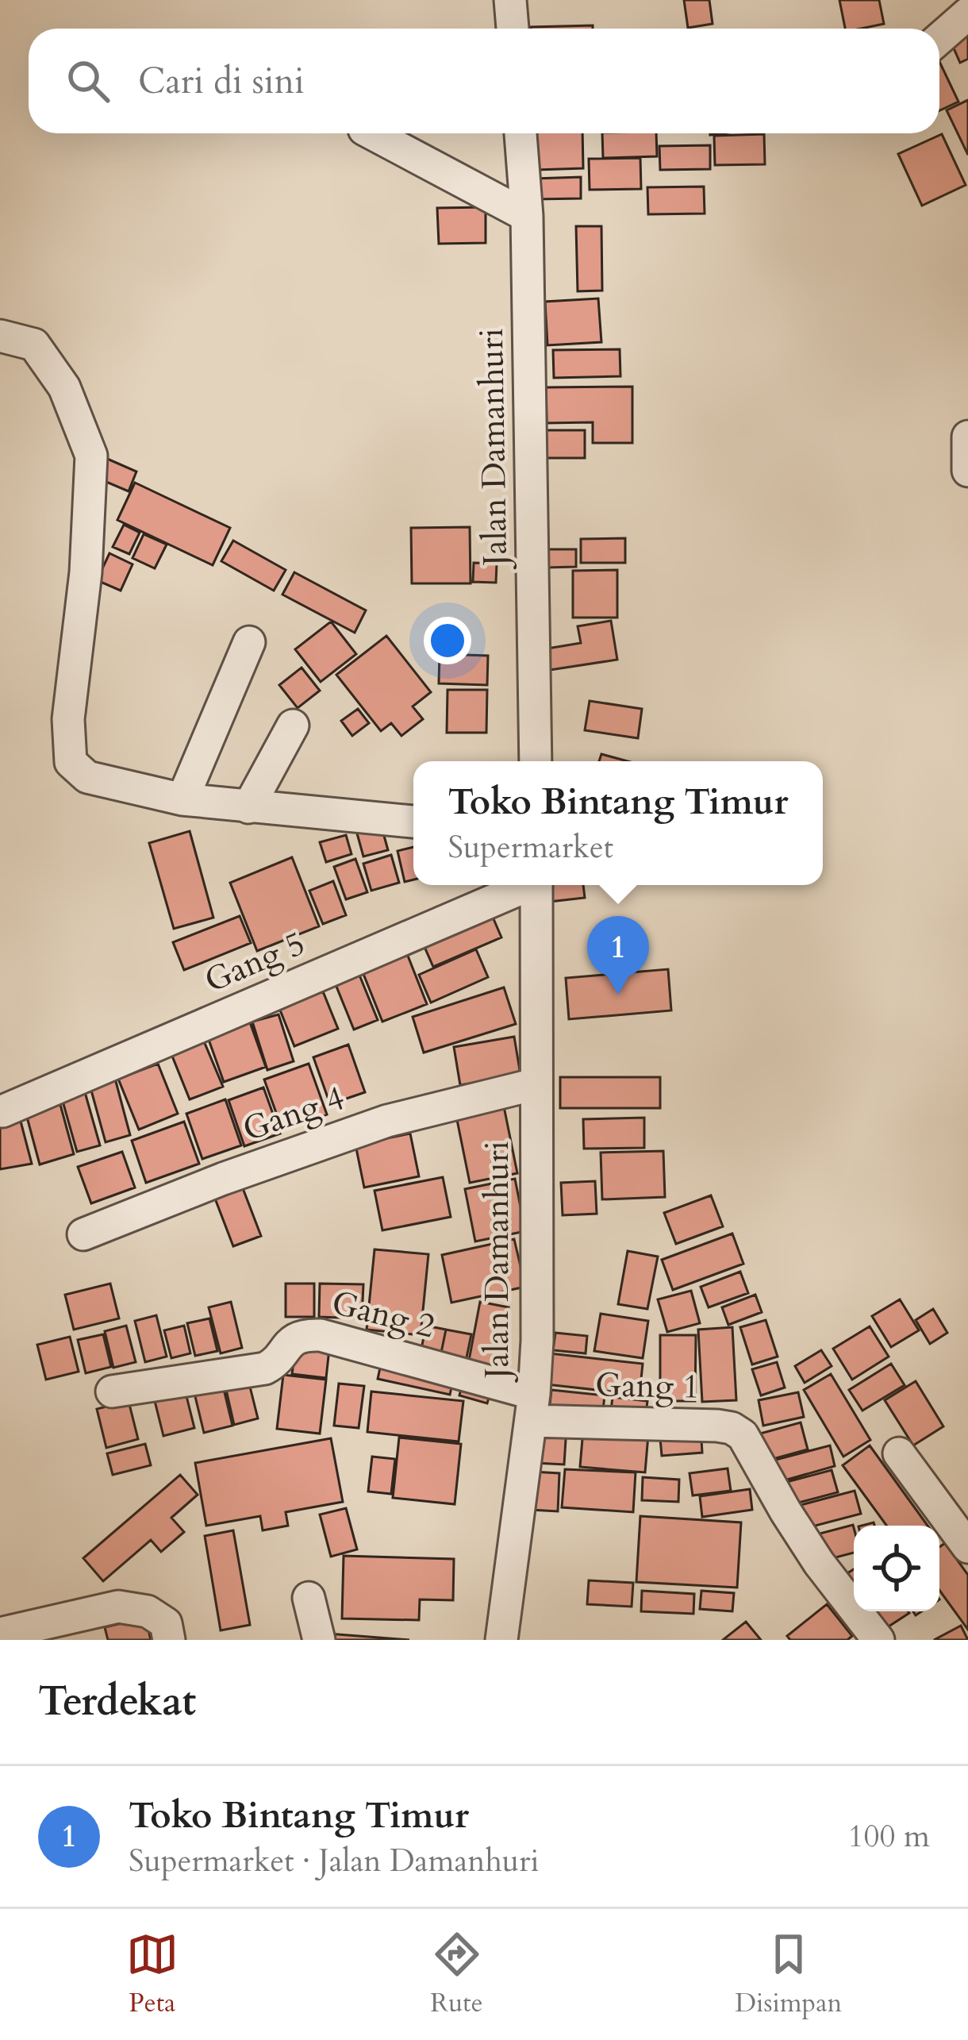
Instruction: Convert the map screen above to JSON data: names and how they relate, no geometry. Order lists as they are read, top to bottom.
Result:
{
  "streets": {
    "street": [
      "Jalan Damanhuri",
      "Gang 5",
      "Gang 4",
      "Gang 2",
      "Gang 1"
    ]
  },
  "crossings": [
    ["Jalan Damanhuri", "Gang 4"],
    ["Jalan Damanhuri", "Gang 2"],
    ["Jalan Damanhuri", "Gang 1"],
    ["Gang 2", "Gang 1"]
  ],
  "page": {
    "search": "Cari di sini",
    "popup": ["Toko Bintang Timur", "Supermarket"],
    "pins": "1",
    "heading": "Terdekat",
    "list": [
      {
        "mark": "1",
        "name": "Toko Bintang Timur",
        "note": "Supermarket · Jalan Damanhuri",
        "value": "100 m"
      }
    ],
    "nav": ["Peta", "Rute", "Disimpan"]
  }
}
